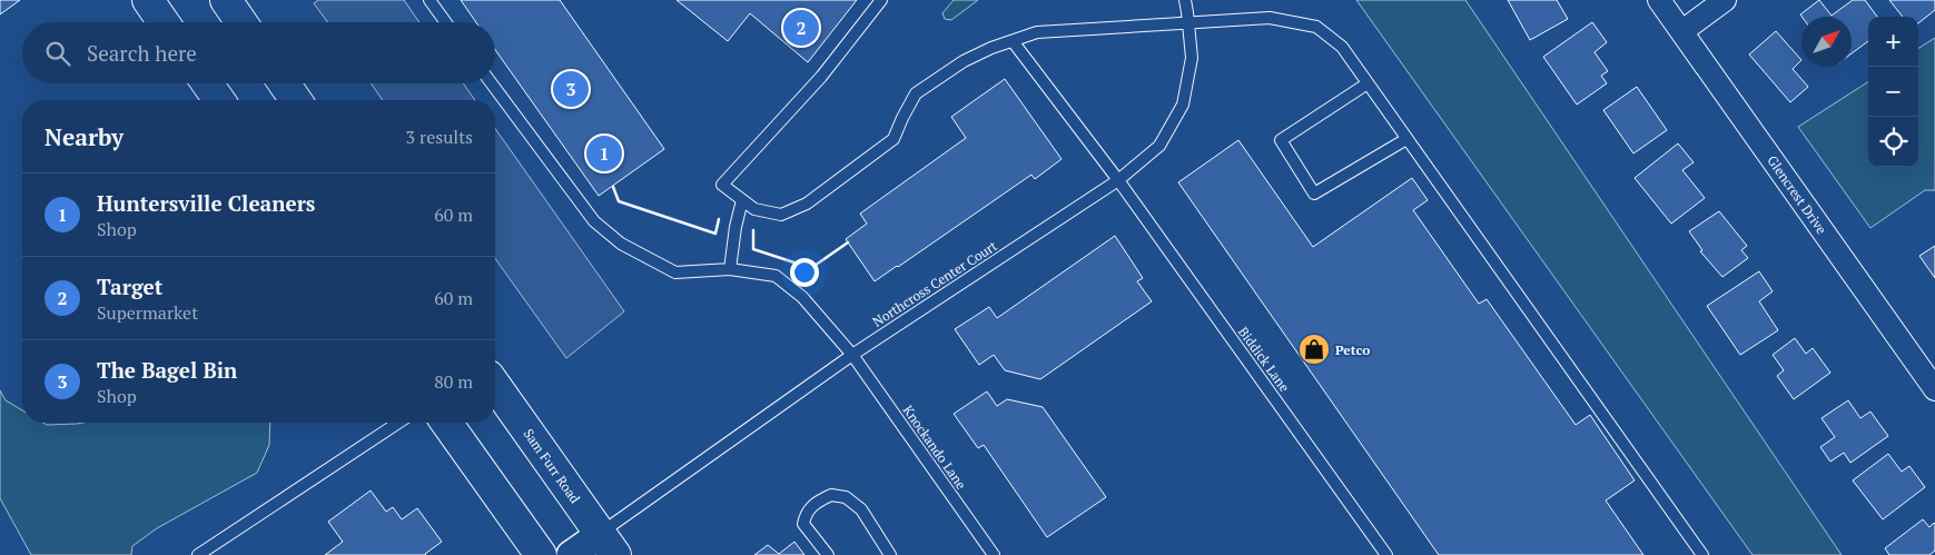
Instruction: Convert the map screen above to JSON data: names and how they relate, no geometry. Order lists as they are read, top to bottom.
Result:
{
  "streets": {
    "main road": ["Sam Furr Road"],
    "street": ["Glencrest Drive"],
    "lane": ["Northcross Center Court", "Biddick Lane", "Knockando Lane"]
  },
  "crossings": [
    ["Northcross Center Court", "Biddick Lane"],
    ["Northcross Center Court", "Knockando Lane"],
    ["Northcross Center Court", "Sam Furr Road"]
  ],
  "places": {
    "shop": ["Petco"]
  },
  "north": "top right",
  "page": {
    "pins": ["2", "3", "1"],
    "map_buttons": ["+", "−"],
    "search": "Search here",
    "heading": ["Nearby", "3 results"],
    "list": [
      {
        "mark": "1",
        "name": "Huntersville Cleaners",
        "note": "Shop",
        "value": "60 m"
      },
      {
        "mark": "2",
        "name": "Target",
        "note": "Supermarket",
        "value": "60 m"
      },
      {
        "mark": "3",
        "name": "The Bagel Bin",
        "note": "Shop",
        "value": "80 m"
      }
    ]
  }
}
